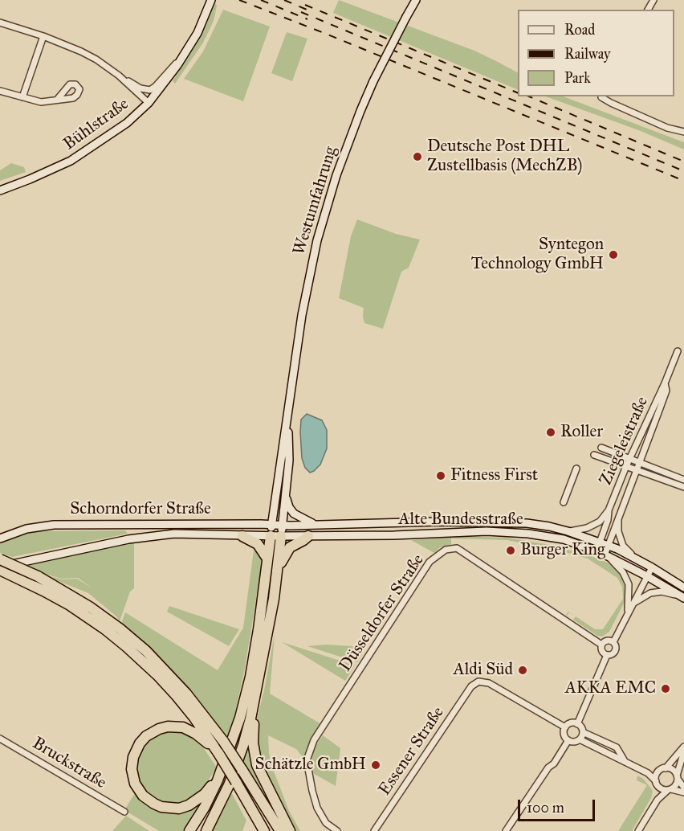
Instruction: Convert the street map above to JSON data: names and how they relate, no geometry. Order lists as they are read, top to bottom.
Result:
{
  "streets": {
    "main road": [
      "Bühlstraße",
      "Westumfahrung",
      "Schorndorfer Straße",
      "Alte Bundesstraße"
    ],
    "street": [
      "Ziegeleistraße",
      "Düsseldorfer Straße",
      "Essener Straße",
      "Bruckstraße"
    ]
  },
  "crossings": [
    ["Westumfahrung", "Schorndorfer Straße"],
    ["Westumfahrung", "Alte Bundesstraße"],
    ["Ziegeleistraße", "Alte Bundesstraße"],
    ["Schorndorfer Straße", "Alte Bundesstraße"]
  ],
  "places": [
    "Deutsche Post DHL Zustellbasis (MechZB)",
    "Syntegon Technology GmbH",
    "Roller",
    "Fitness First",
    "Burger King",
    "Aldi Süd",
    "AKKA EMC",
    "Schätzle GmbH"
  ],
  "legend": ["Road", "Railway", "Park"],
  "scale_bar": "100 m"
}
